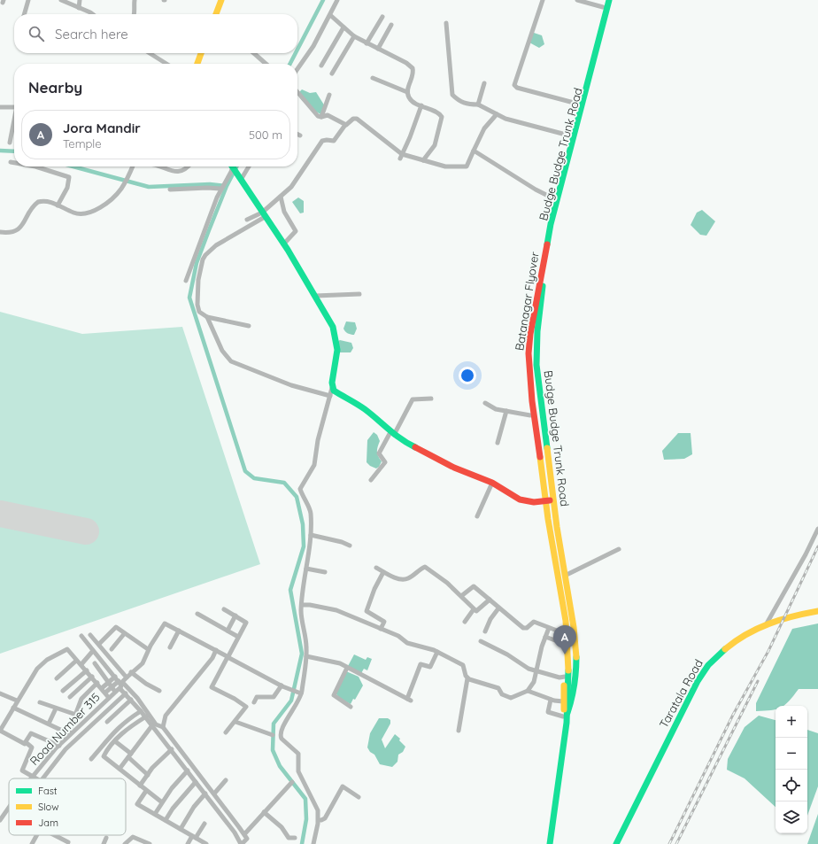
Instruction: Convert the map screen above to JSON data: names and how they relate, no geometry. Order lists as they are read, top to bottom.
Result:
{
  "streets": {
    "street": [
      "Budge Budge Trunk Road",
      "Batanagar Flyover",
      "Taratala Road",
      "Road Number 315"
    ]
  },
  "crossings": [
    ["Budge Budge Trunk Road", "Batanagar Flyover"]
  ],
  "legend": ["Fast", "Slow", "Jam"],
  "page": {
    "search": "Search here",
    "heading": "Nearby",
    "list": [
      {
        "mark": "A",
        "name": "Jora Mandir",
        "note": "Temple",
        "value": "500 m"
      }
    ],
    "pins": "A",
    "map_buttons": ["+", "−"]
  }
}
